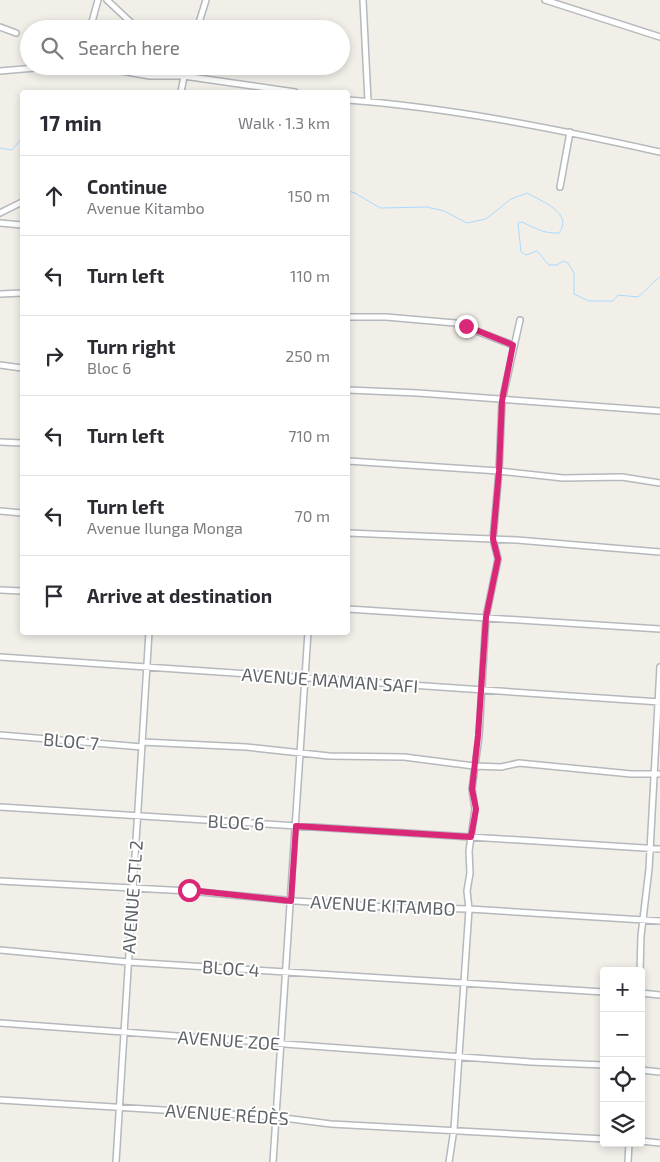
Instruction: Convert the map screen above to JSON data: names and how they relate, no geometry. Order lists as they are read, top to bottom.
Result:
{
  "streets": {
    "street": [
      "AVENUE MAMAN SAFI",
      "BLOC 7",
      "BLOC 6",
      "AVENUE STL 2",
      "AVENUE KITAMBO",
      "BLOC 4",
      "AVENUE ZOE",
      "AVENUE RÉDÈS"
    ]
  },
  "crossings": [
    ["AVENUE MAMAN SAFI", "AVENUE STL 2"],
    ["BLOC 7", "AVENUE STL 2"],
    ["BLOC 6", "AVENUE STL 2"],
    ["AVENUE STL 2", "AVENUE KITAMBO"],
    ["AVENUE STL 2", "BLOC 4"],
    ["AVENUE STL 2", "AVENUE ZOE"],
    ["AVENUE STL 2", "AVENUE RÉDÈS"],
    ["AVENUE KITAMBO", "BLOC 4"],
    ["AVENUE KITAMBO", "AVENUE ZOE"],
    ["AVENUE KITAMBO", "AVENUE RÉDÈS"]
  ],
  "page": {
    "search": "Search here",
    "heading": ["17 min", "Walk · 1.3 km"],
    "list": [
      ["Continue", "Avenue Kitambo", "150 m"],
      ["Turn left", "110 m"],
      ["Turn right", "Bloc 6", "250 m"],
      ["Turn left", "710 m"],
      ["Turn left", "Avenue Ilunga Monga", "70 m"],
      "Arrive at destination"
    ],
    "map_buttons": ["+", "−"]
  }
}
